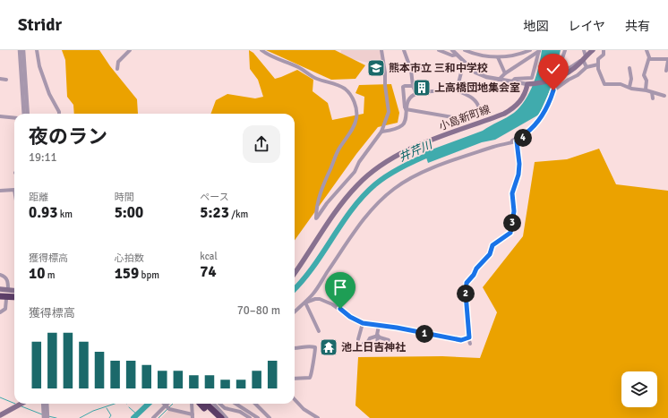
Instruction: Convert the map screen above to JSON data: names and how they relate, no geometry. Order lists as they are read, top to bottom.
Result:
{
  "streets": {
    "main road": ["小島新町線"]
  },
  "water": ["井芹川"],
  "places": {
    "school or university": ["熊本市立 三和中学校"],
    "building": ["上高橋団地集会室"],
    "temple": ["池上日吉神社"]
  },
  "page": {
    "header": "Stridr",
    "nav": ["地図", "レイヤ", "共有"],
    "heading": ["夜のラン", "19:11"],
    "pins": [
      "4",
      "3",
      "2",
      "1"
    ],
    "stats": [
      ["距離", "0.93 km"],
      ["時間", "5:00"],
      ["ペース", "5:23 /km"],
      ["獲得標高", "10 m"],
      ["心拍数", "159 bpm"],
      ["kcal", "74"]
    ],
    "chart": ["獲得標高", "70–80 m"]
  }
}
